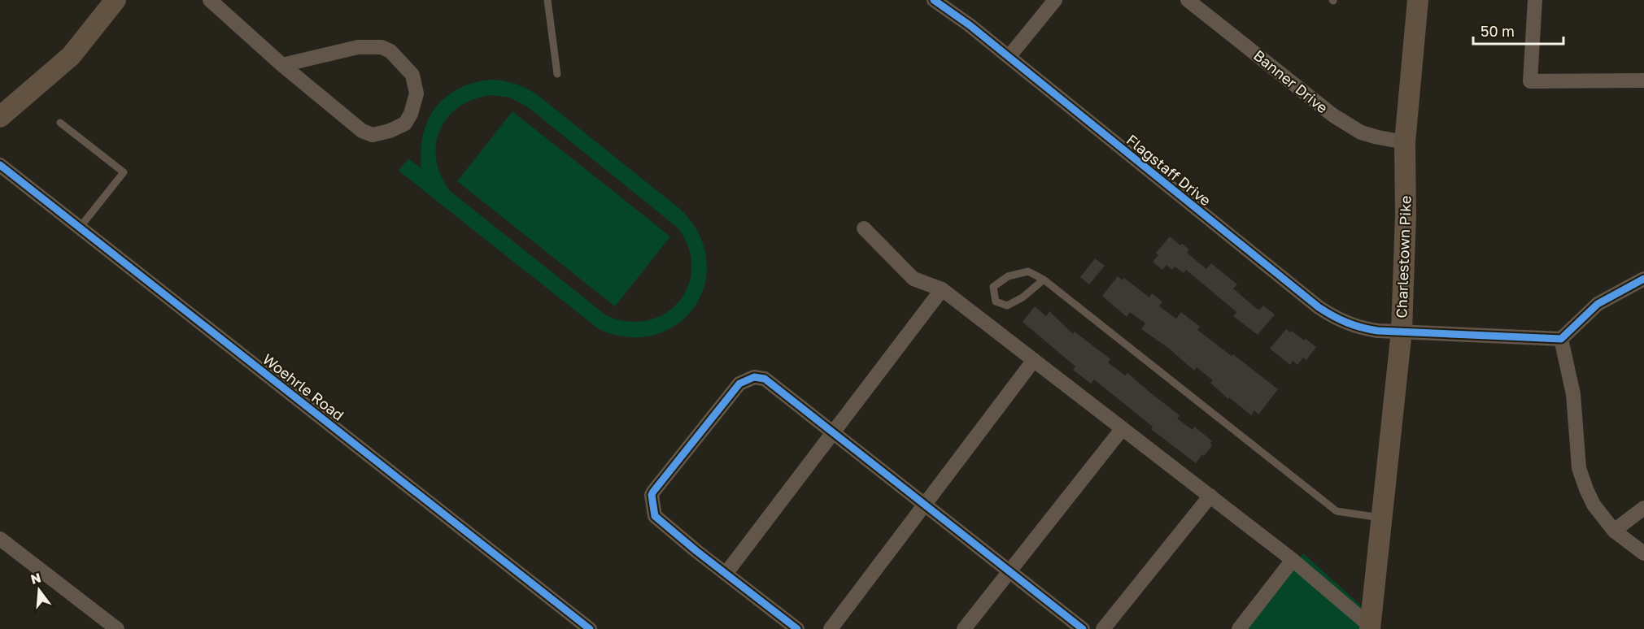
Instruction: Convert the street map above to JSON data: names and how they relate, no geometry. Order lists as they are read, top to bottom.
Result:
{
  "streets": {
    "street": [
      "Banner Drive",
      "Flagstaff Drive",
      "Charlestown Pike",
      "Woehrle Road"
    ]
  },
  "crossings": [
    ["Banner Drive", "Charlestown Pike"],
    ["Flagstaff Drive", "Charlestown Pike"]
  ],
  "scale_bar": "50 m",
  "north": "top"
}
